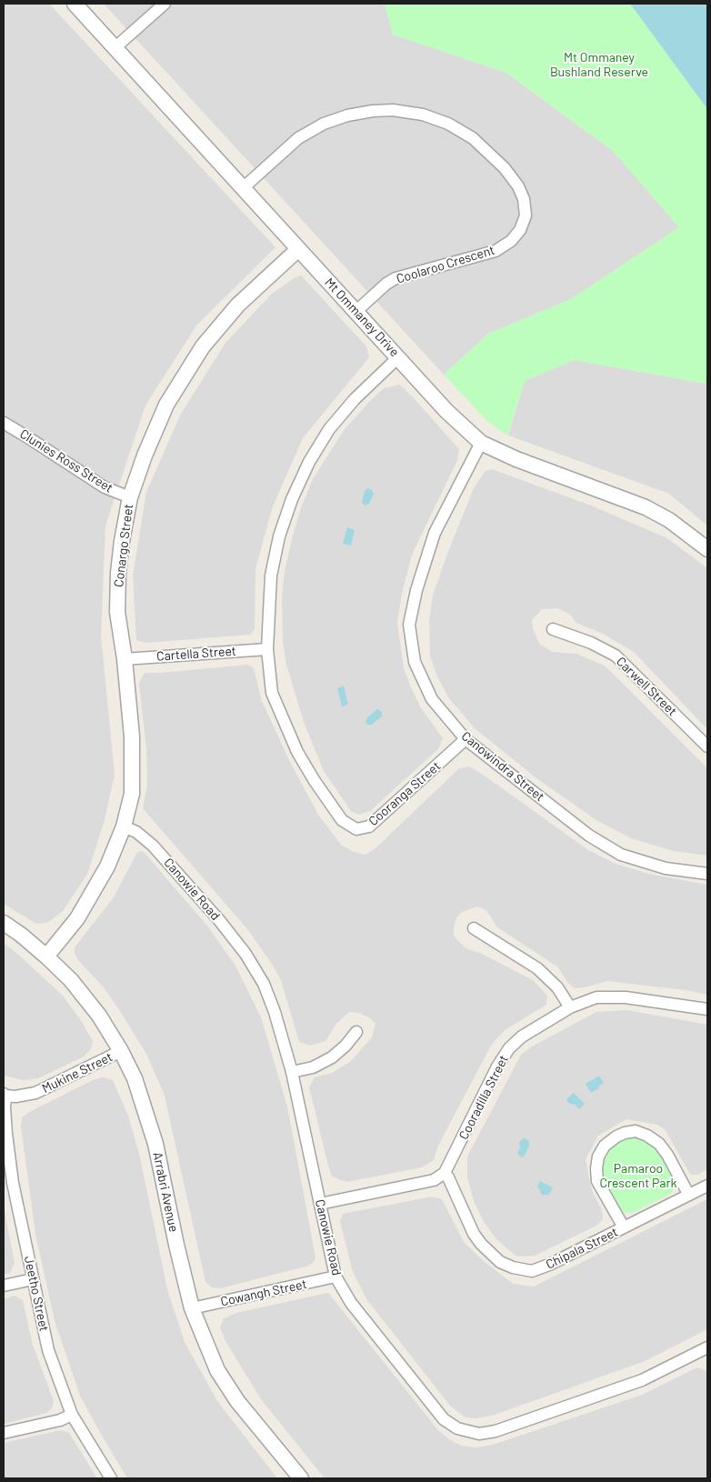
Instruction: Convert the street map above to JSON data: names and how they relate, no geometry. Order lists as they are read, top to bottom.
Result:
{
  "streets": {
    "street": [
      "Coolaroo Crescent",
      "Mt Ommaney Drive",
      "Clunies Ross Street",
      "Conargo Street",
      "Cartella Street",
      "Carwell Street",
      "Canowindra Street",
      "Cooranga Street",
      "Canowie Road",
      "Mukine Street",
      "Cooradilla Street",
      "Arrabri Avenue",
      "Chipala Street",
      "Cowangh Street",
      "Jeetho Street"
    ]
  },
  "crossings": [
    ["Coolaroo Crescent", "Mt Ommaney Drive"],
    ["Mt Ommaney Drive", "Conargo Street"],
    ["Mt Ommaney Drive", "Canowindra Street"],
    ["Mt Ommaney Drive", "Cooranga Street"],
    ["Clunies Ross Street", "Conargo Street"],
    ["Conargo Street", "Cartella Street"],
    ["Conargo Street", "Canowie Road"],
    ["Conargo Street", "Arrabri Avenue"],
    ["Cartella Street", "Cooranga Street"],
    ["Canowindra Street", "Cooranga Street"],
    ["Canowie Road", "Cowangh Street"],
    ["Mukine Street", "Arrabri Avenue"],
    ["Mukine Street", "Jeetho Street"],
    ["Cooradilla Street", "Chipala Street"],
    ["Arrabri Avenue", "Cowangh Street"]
  ],
  "parks": ["Mt Ommaney Bushland Reserve", "Pamaroo Crescent Park"]
}
